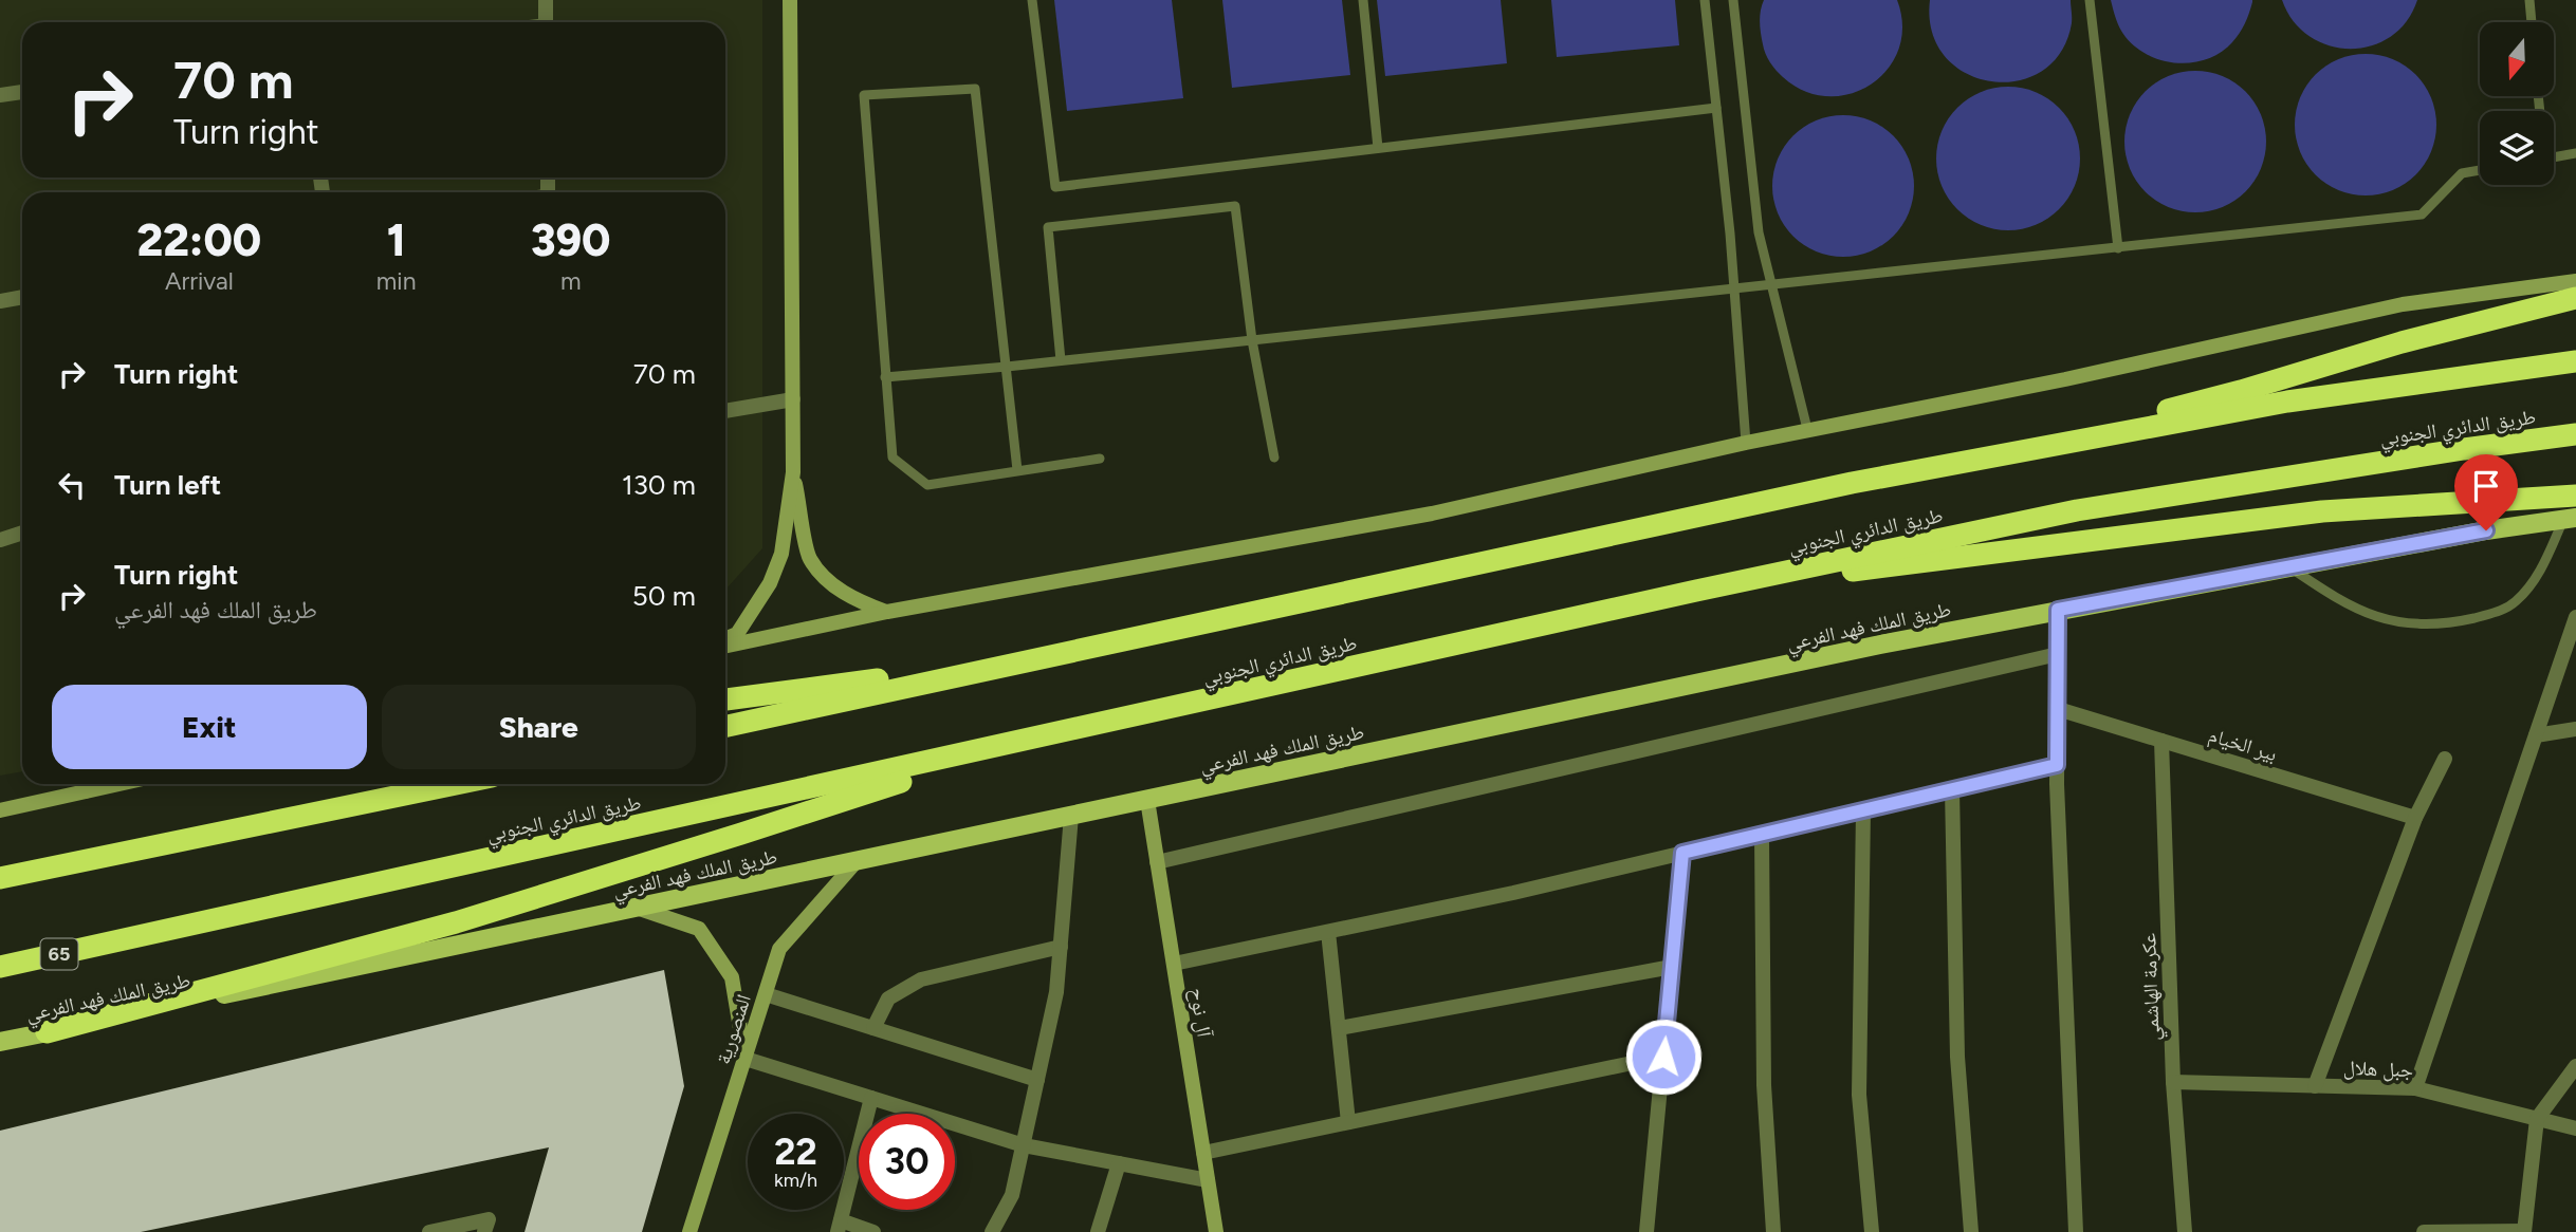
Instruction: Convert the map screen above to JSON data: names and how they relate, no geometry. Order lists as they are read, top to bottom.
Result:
{
  "streets": {
    "highway": ["طريق الدائري الجنوبي", "65"],
    "main road": ["طريق الملك فهد الفرعي", "آل نوح", "المنصورية"],
    "street": ["بير الخيام", "عكرمة الهاشمي", "جبل هلال"]
  },
  "crossings": [
    ["طريق الملك فهد الفرعي", "آل نوح"],
    ["طريق الملك فهد الفرعي", "المنصورية"],
    ["بير الخيام", "عكرمة الهاشمي"],
    ["عكرمة الهاشمي", "جبل هلال"]
  ],
  "north": "bottom",
  "page": {
    "turn": ["70 m", "Turn right"],
    "eta": [
      "22:00",
      "Arrival",
      "1",
      "min",
      "390",
      "m"
    ],
    "list": [
      {
        "name": "Turn right",
        "value": "70 m"
      },
      {
        "name": "Turn left",
        "value": "130 m"
      },
      {
        "name": "Turn right",
        "note": "طريق الملك فهد الفرعي",
        "value": "50 m"
      }
    ],
    "buttons": ["Exit", "Share"],
    "speed": "22 km/h",
    "limit": "30"
  }
}
